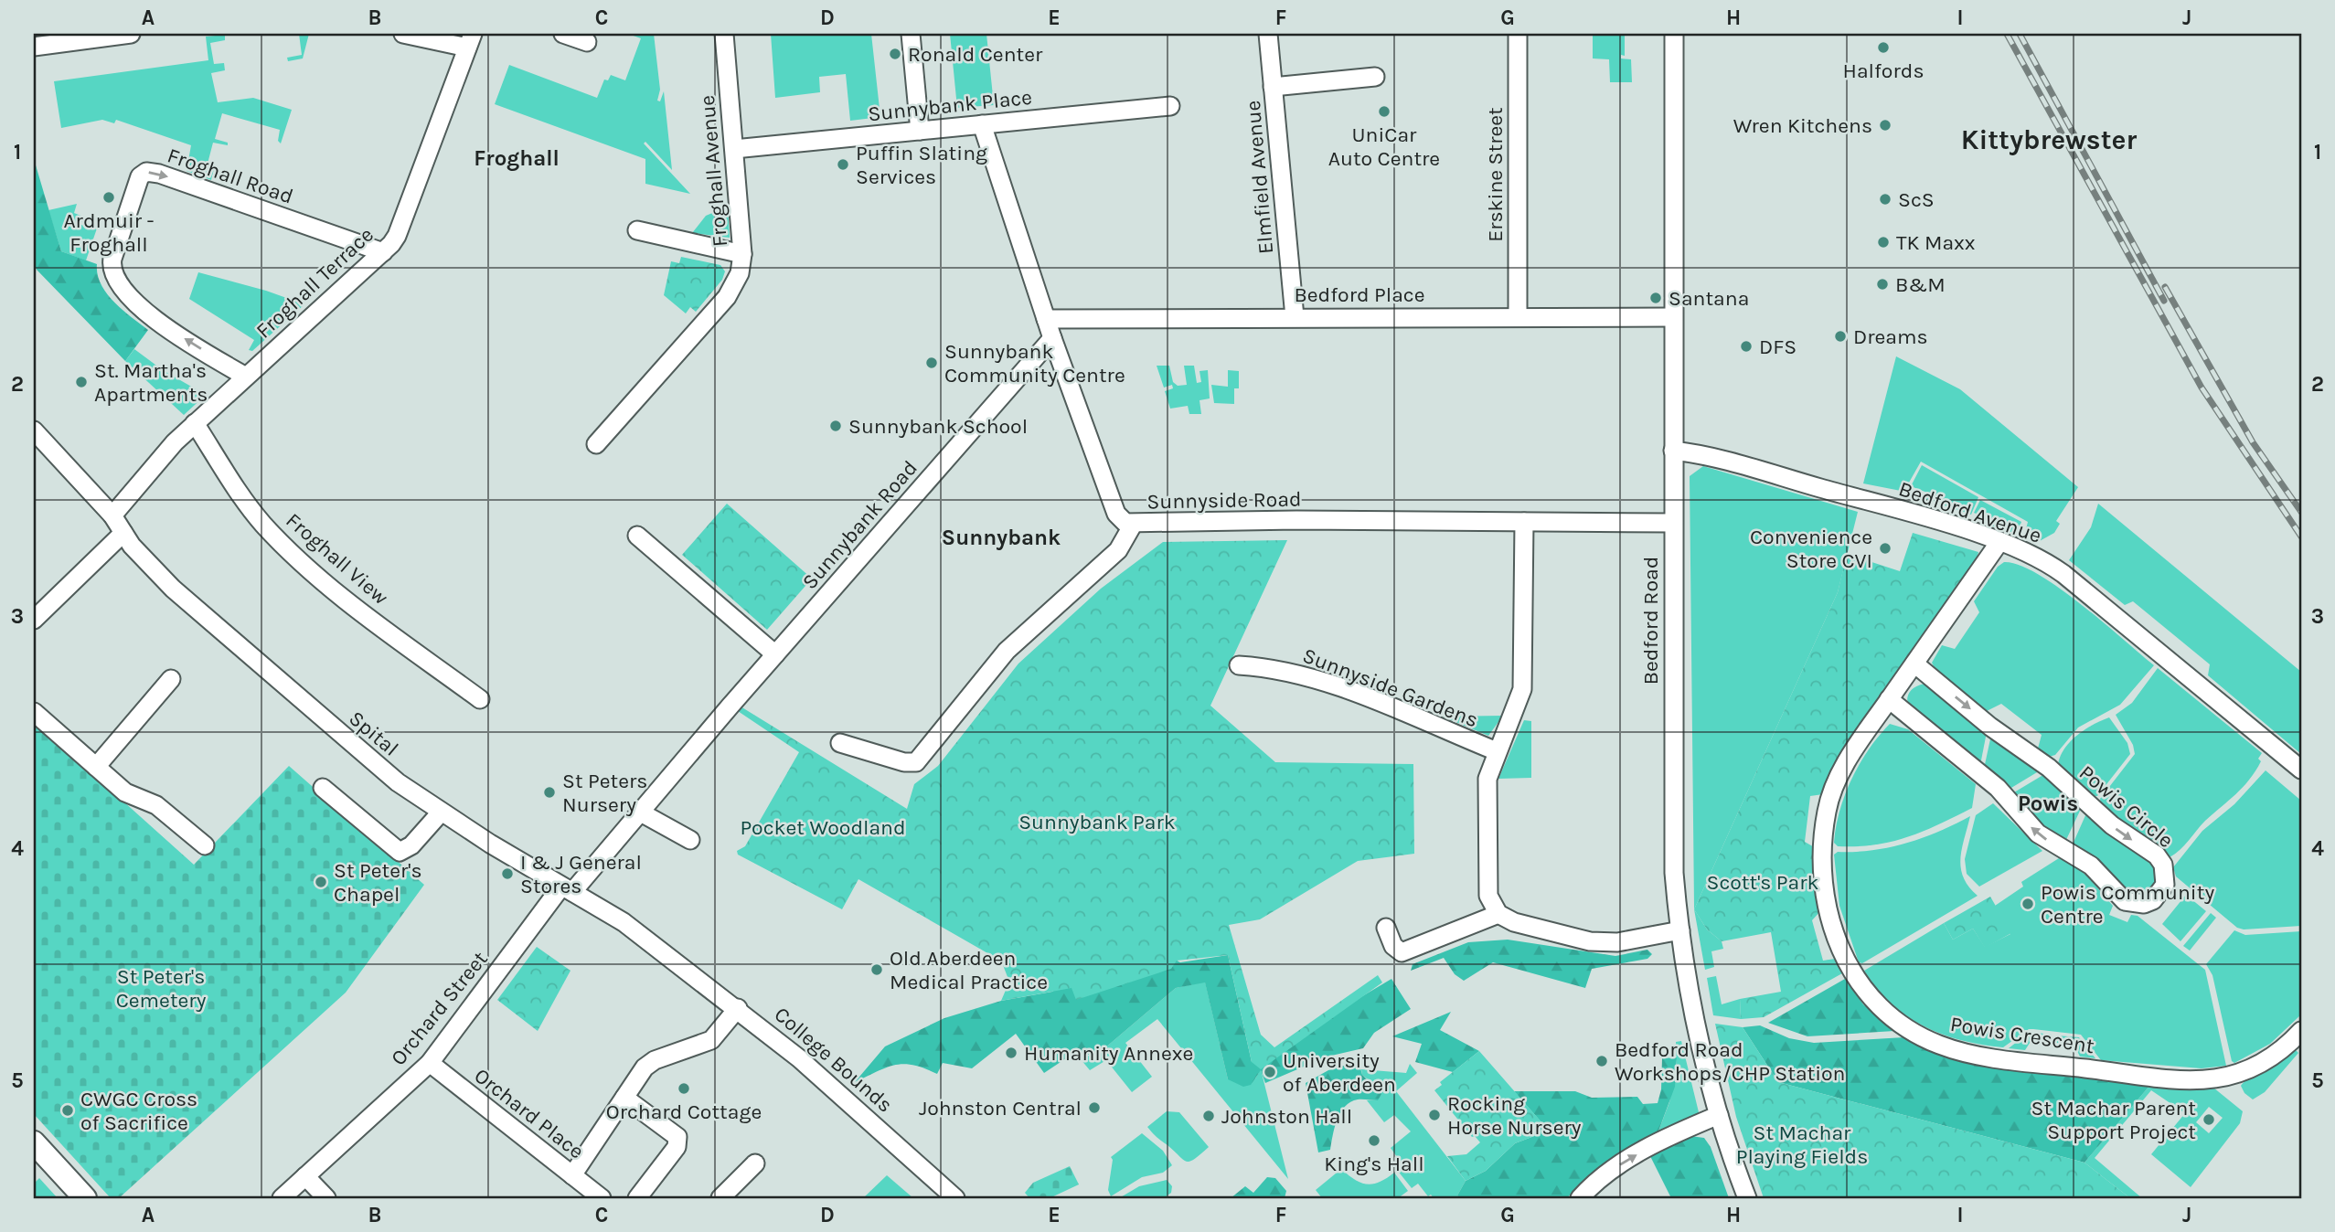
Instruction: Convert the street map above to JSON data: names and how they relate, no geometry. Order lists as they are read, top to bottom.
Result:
{
  "streets": {
    "street": [
      "Sunnybank Place",
      "Froghall Avenue",
      "Erskine Street",
      "Froghall Road",
      "Elmfield Avenue",
      "Froghall Terrace",
      "Bedford Place",
      "Sunnyside Road",
      "Bedford Avenue",
      "Sunnybank Road",
      "Froghall View",
      "Bedford Road",
      "Sunnyside Gardens",
      "Spital",
      "Powis Circle",
      "Orchard Street",
      "Powis Crescent",
      "College Bounds",
      "Orchard Place"
    ]
  },
  "crossings": [
    ["Sunnybank Place", "Froghall Avenue"],
    ["Sunnybank Place", "Sunnyside Road"],
    ["Erskine Street", "Bedford Place"],
    ["Froghall Road", "Froghall Terrace"],
    ["Elmfield Avenue", "Bedford Place"],
    ["Froghall Terrace", "Froghall View"],
    ["Froghall Terrace", "Spital"],
    ["Bedford Place", "Sunnyside Road"],
    ["Bedford Place", "Bedford Road"],
    ["Sunnyside Road", "Sunnybank Road"],
    ["Sunnyside Road", "Bedford Road"],
    ["Bedford Avenue", "Bedford Road"],
    ["Bedford Avenue", "Powis Crescent"],
    ["Sunnybank Road", "Spital"],
    ["Sunnybank Road", "Orchard Street"],
    ["Spital", "Orchard Street"],
    ["Spital", "College Bounds"],
    ["Powis Circle", "Powis Crescent"],
    ["Orchard Street", "Orchard Place"]
  ],
  "districts": [
    "Kittybrewster",
    "Froghall",
    "Sunnybank",
    "Powis"
  ],
  "parks": [
    "Sunnybank Park",
    "Pocket Woodland",
    "Scott's Park",
    "St Peter's Cemetery",
    "St Machar Playing Fields"
  ],
  "places": [
    "Halfords",
    "Ronald Center",
    "UniCar Auto Centre",
    "Wren Kitchens",
    "Puffin Slating Services",
    "Ardmuir - Froghall",
    "ScS",
    "TK Maxx",
    "B&M",
    "Santana",
    "Dreams",
    "DFS",
    "Sunnybank Community Centre",
    "St. Martha's Apartments",
    "Sunnybank School",
    "Convenience Store CVI",
    "St Peters Nursery",
    "I & J General Stores",
    "St Peter's Chapel",
    "Powis Community Centre",
    "Old Aberdeen Medical Practice",
    "Humanity Annexe",
    "Bedford Road Workshops/CHP Station",
    "University of Aberdeen",
    "Orchard Cottage",
    "Johnston Central",
    "CWGC Cross of Sacrifice",
    "Rocking Horse Nursery",
    "Johnston Hall",
    "St Machar Parent Support Project",
    "King's Hall"
  ],
  "grid": {
    "columns": [
      "A",
      "B",
      "C",
      "D",
      "E",
      "F",
      "G",
      "H",
      "I",
      "J"
    ],
    "rows": [
      "1",
      "2",
      "3",
      "4",
      "5"
    ]
  }
}
